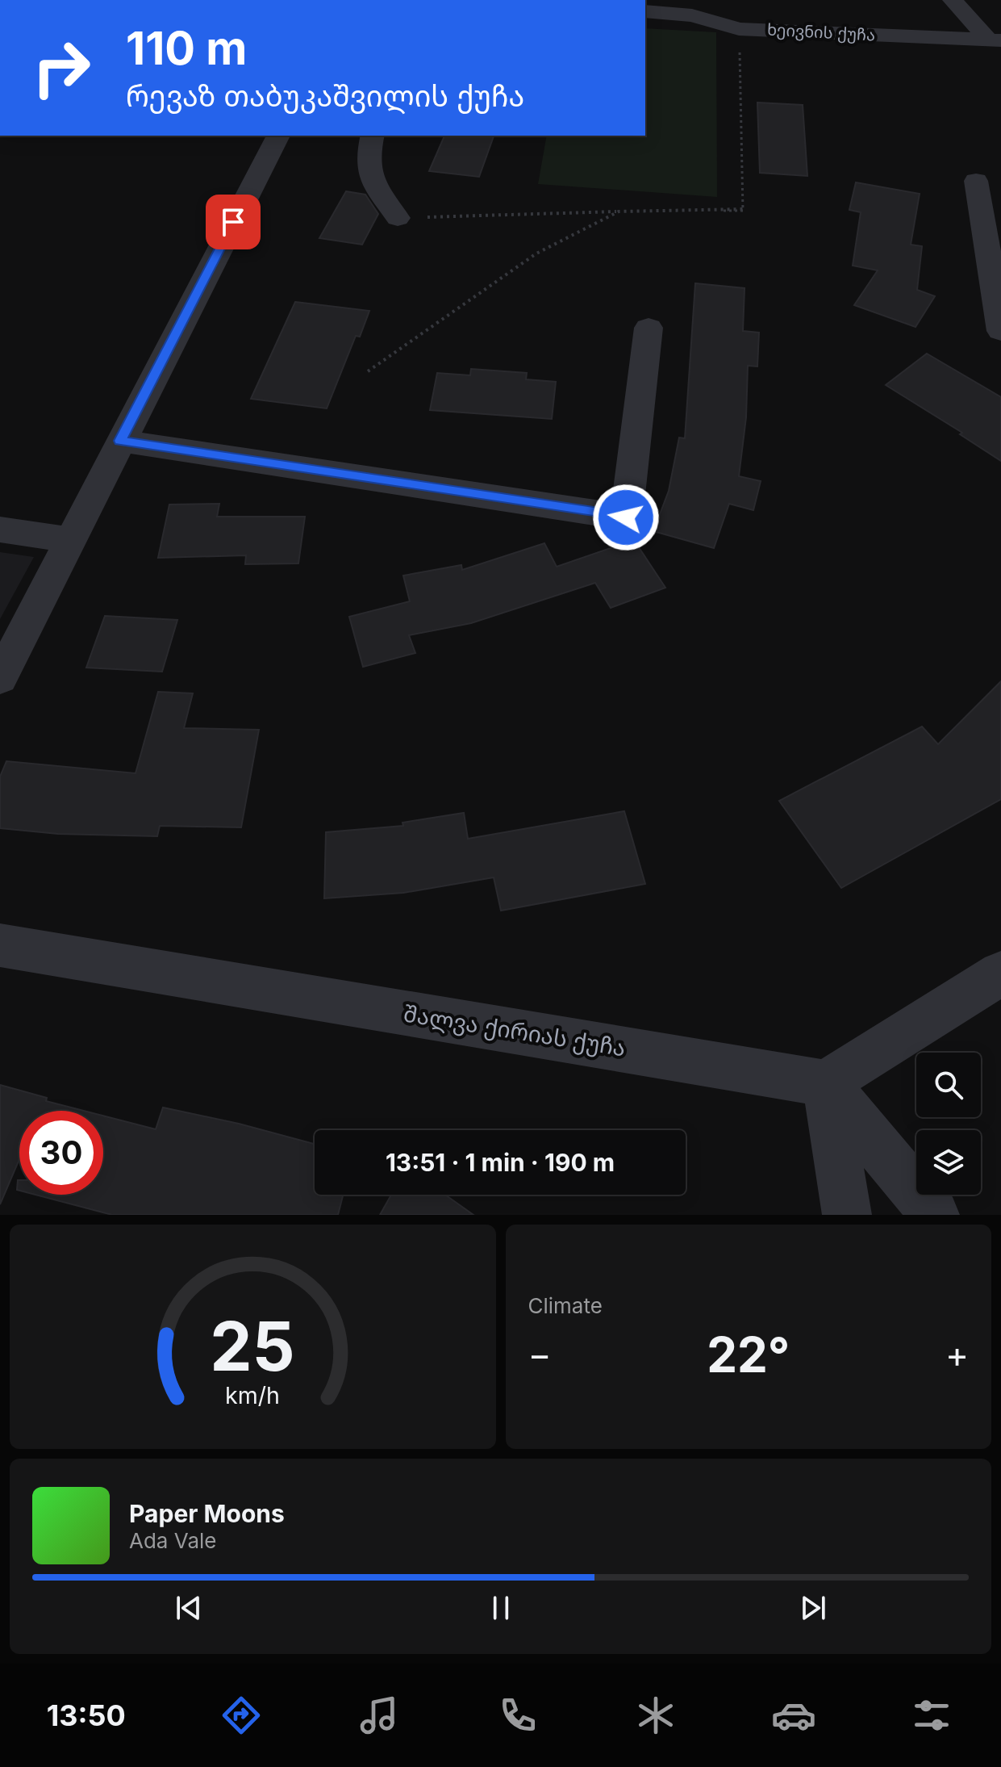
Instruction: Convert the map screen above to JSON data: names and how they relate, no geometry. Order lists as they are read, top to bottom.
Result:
{
  "streets": {
    "street": ["ხეივნის ქუჩა", "შალვა ქირიას ქუჩა"]
  },
  "page": {
    "turn": ["110 m", "რევაზ თაბუკაშვილის ქუჩა"],
    "limit": "30",
    "trip": "13:51 · 1 min · 190 m",
    "tile": "Climate",
    "heat": ["−", "22°", "+"],
    "song": ["Paper Moons", "Ada Vale"],
    "tabs": "13:50",
    "gauge": ["25", "km/h"]
  }
}
